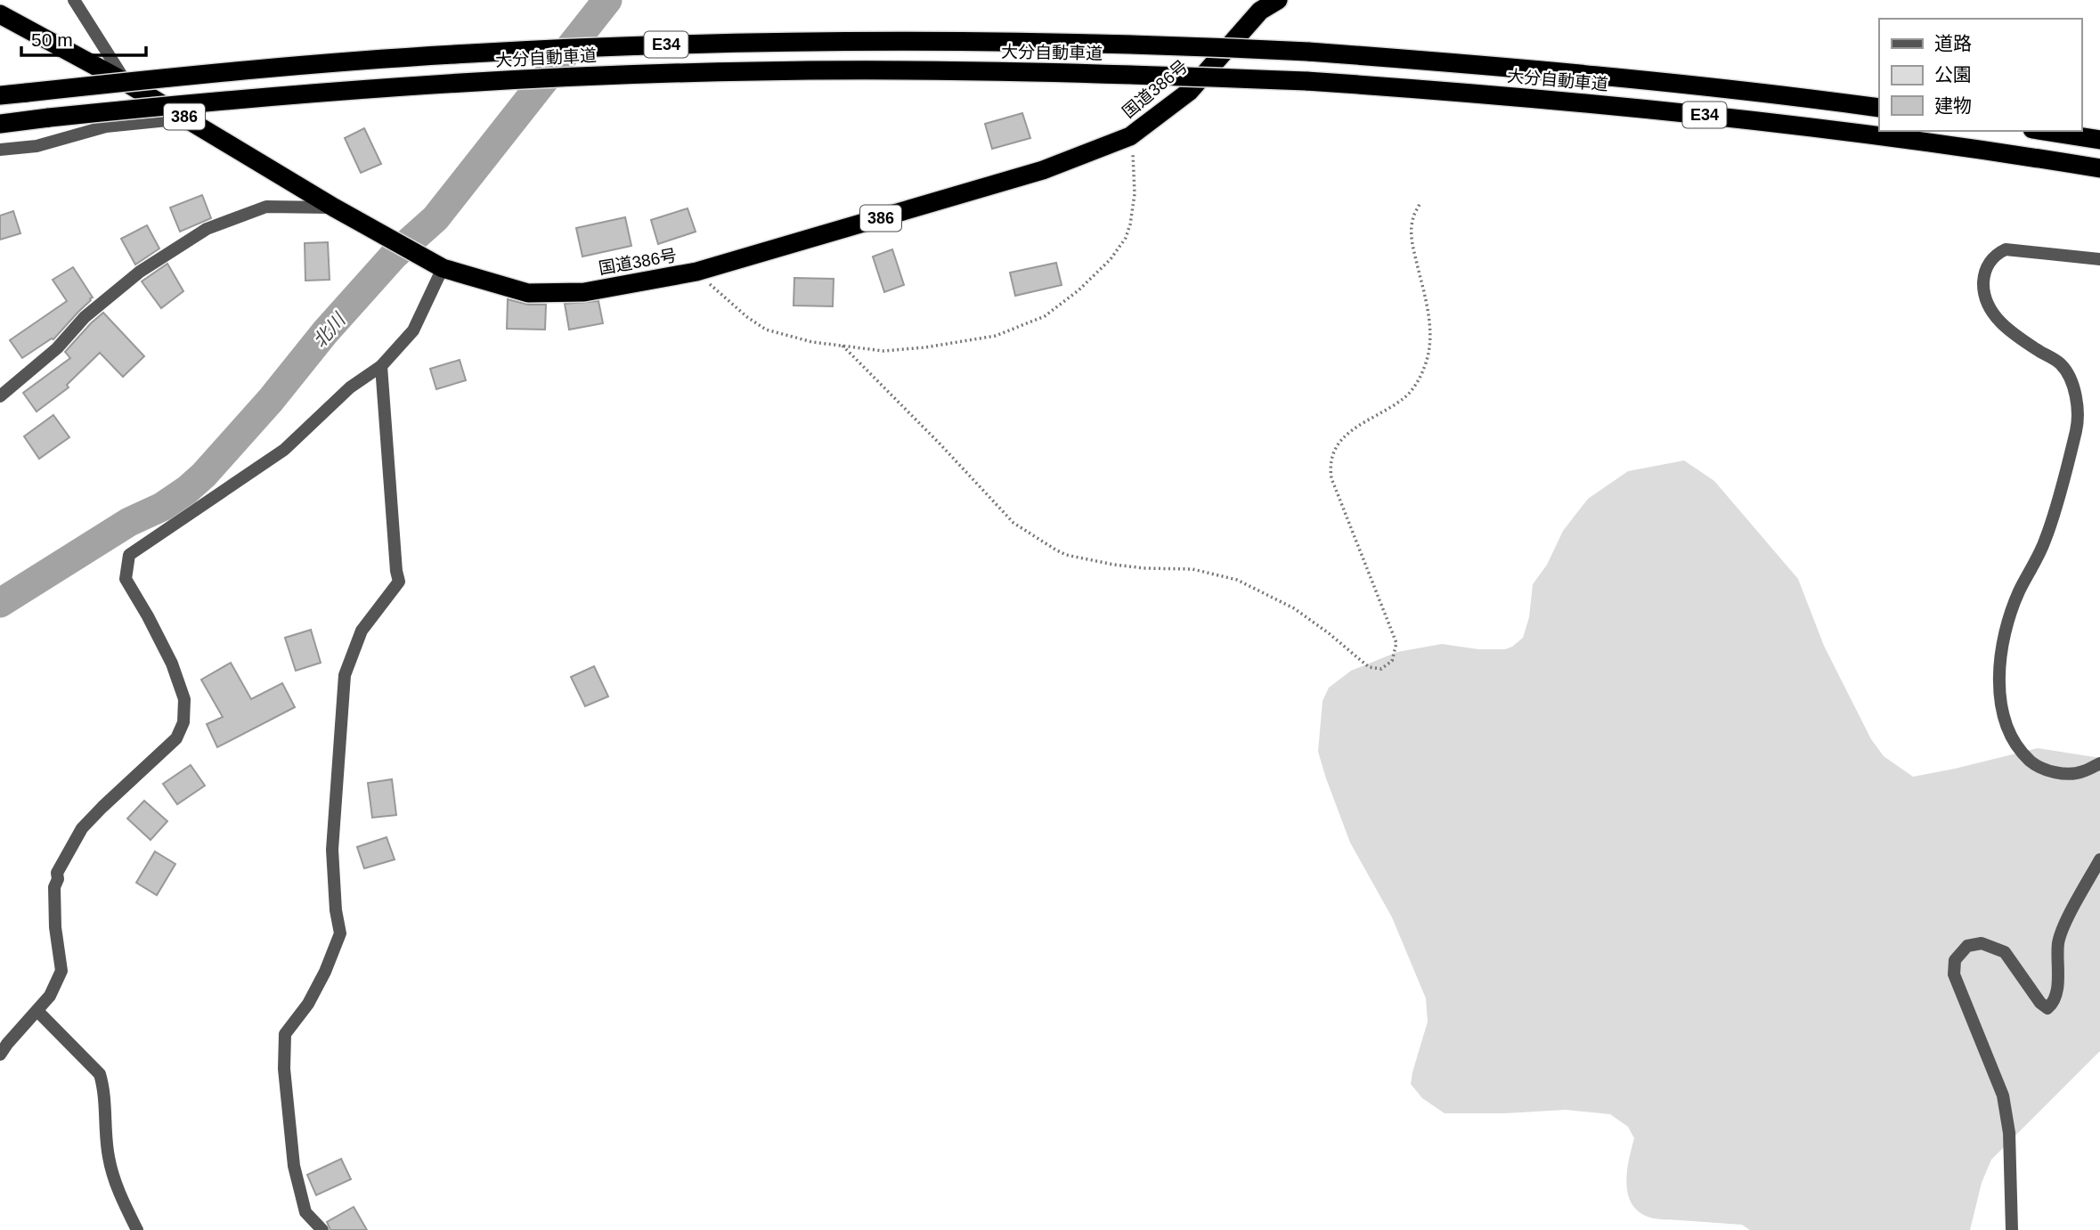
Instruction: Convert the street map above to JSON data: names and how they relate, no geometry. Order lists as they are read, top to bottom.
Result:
{
  "streets": {
    "highway": [
      "E34",
      "大分自動車道",
      "国道386号",
      "386"
    ]
  },
  "water": ["北川"],
  "legend": ["道路", "公園", "建物"],
  "scale_bar": "50 m"
}
